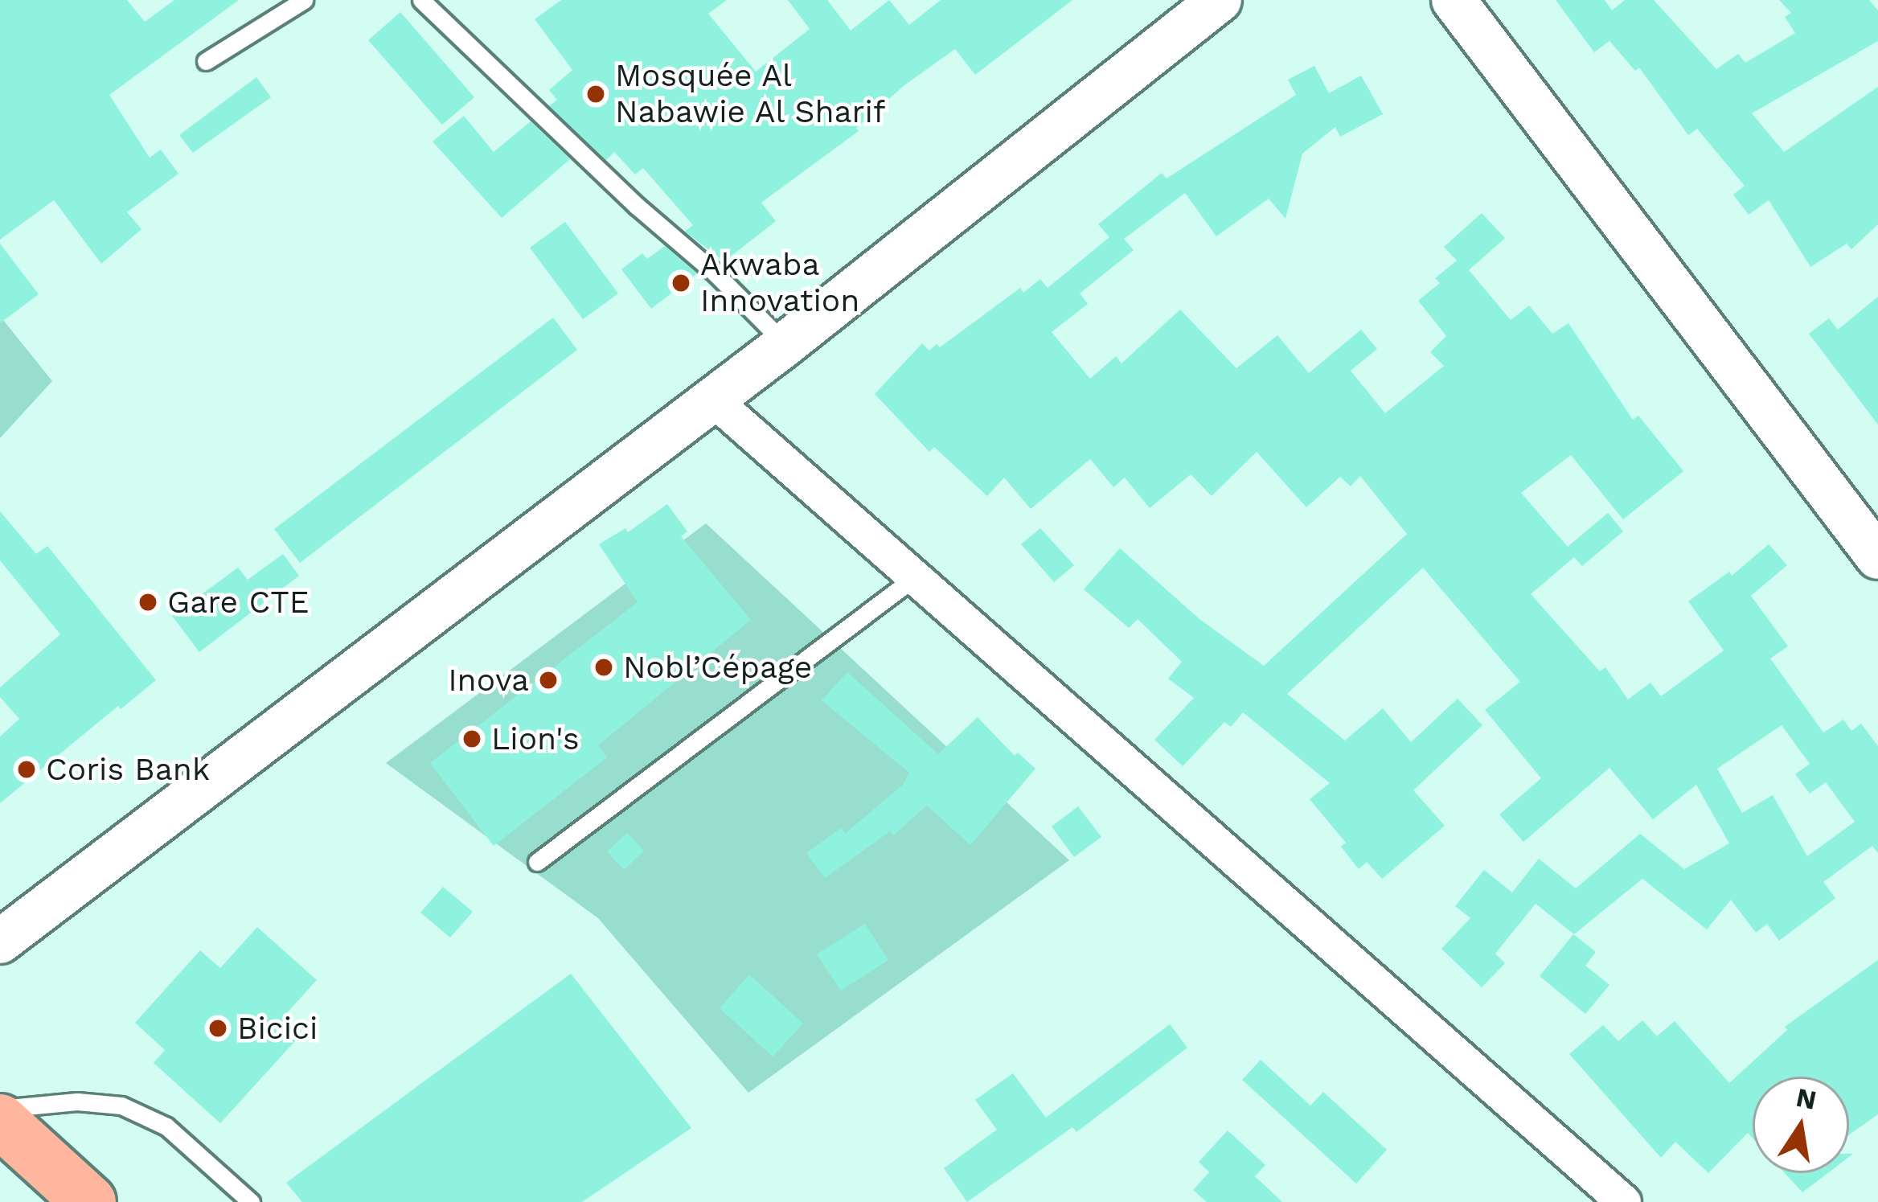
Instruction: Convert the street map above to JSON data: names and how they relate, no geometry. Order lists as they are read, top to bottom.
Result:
{
  "places": [
    "Mosquée Al Nabawie Al Sharif",
    "Akwaba Innovation",
    "Gare CTE",
    "Nobl’Cépage",
    "Inova",
    "Lion's",
    "Coris Bank",
    "Bicici"
  ],
  "north": "top"
}
